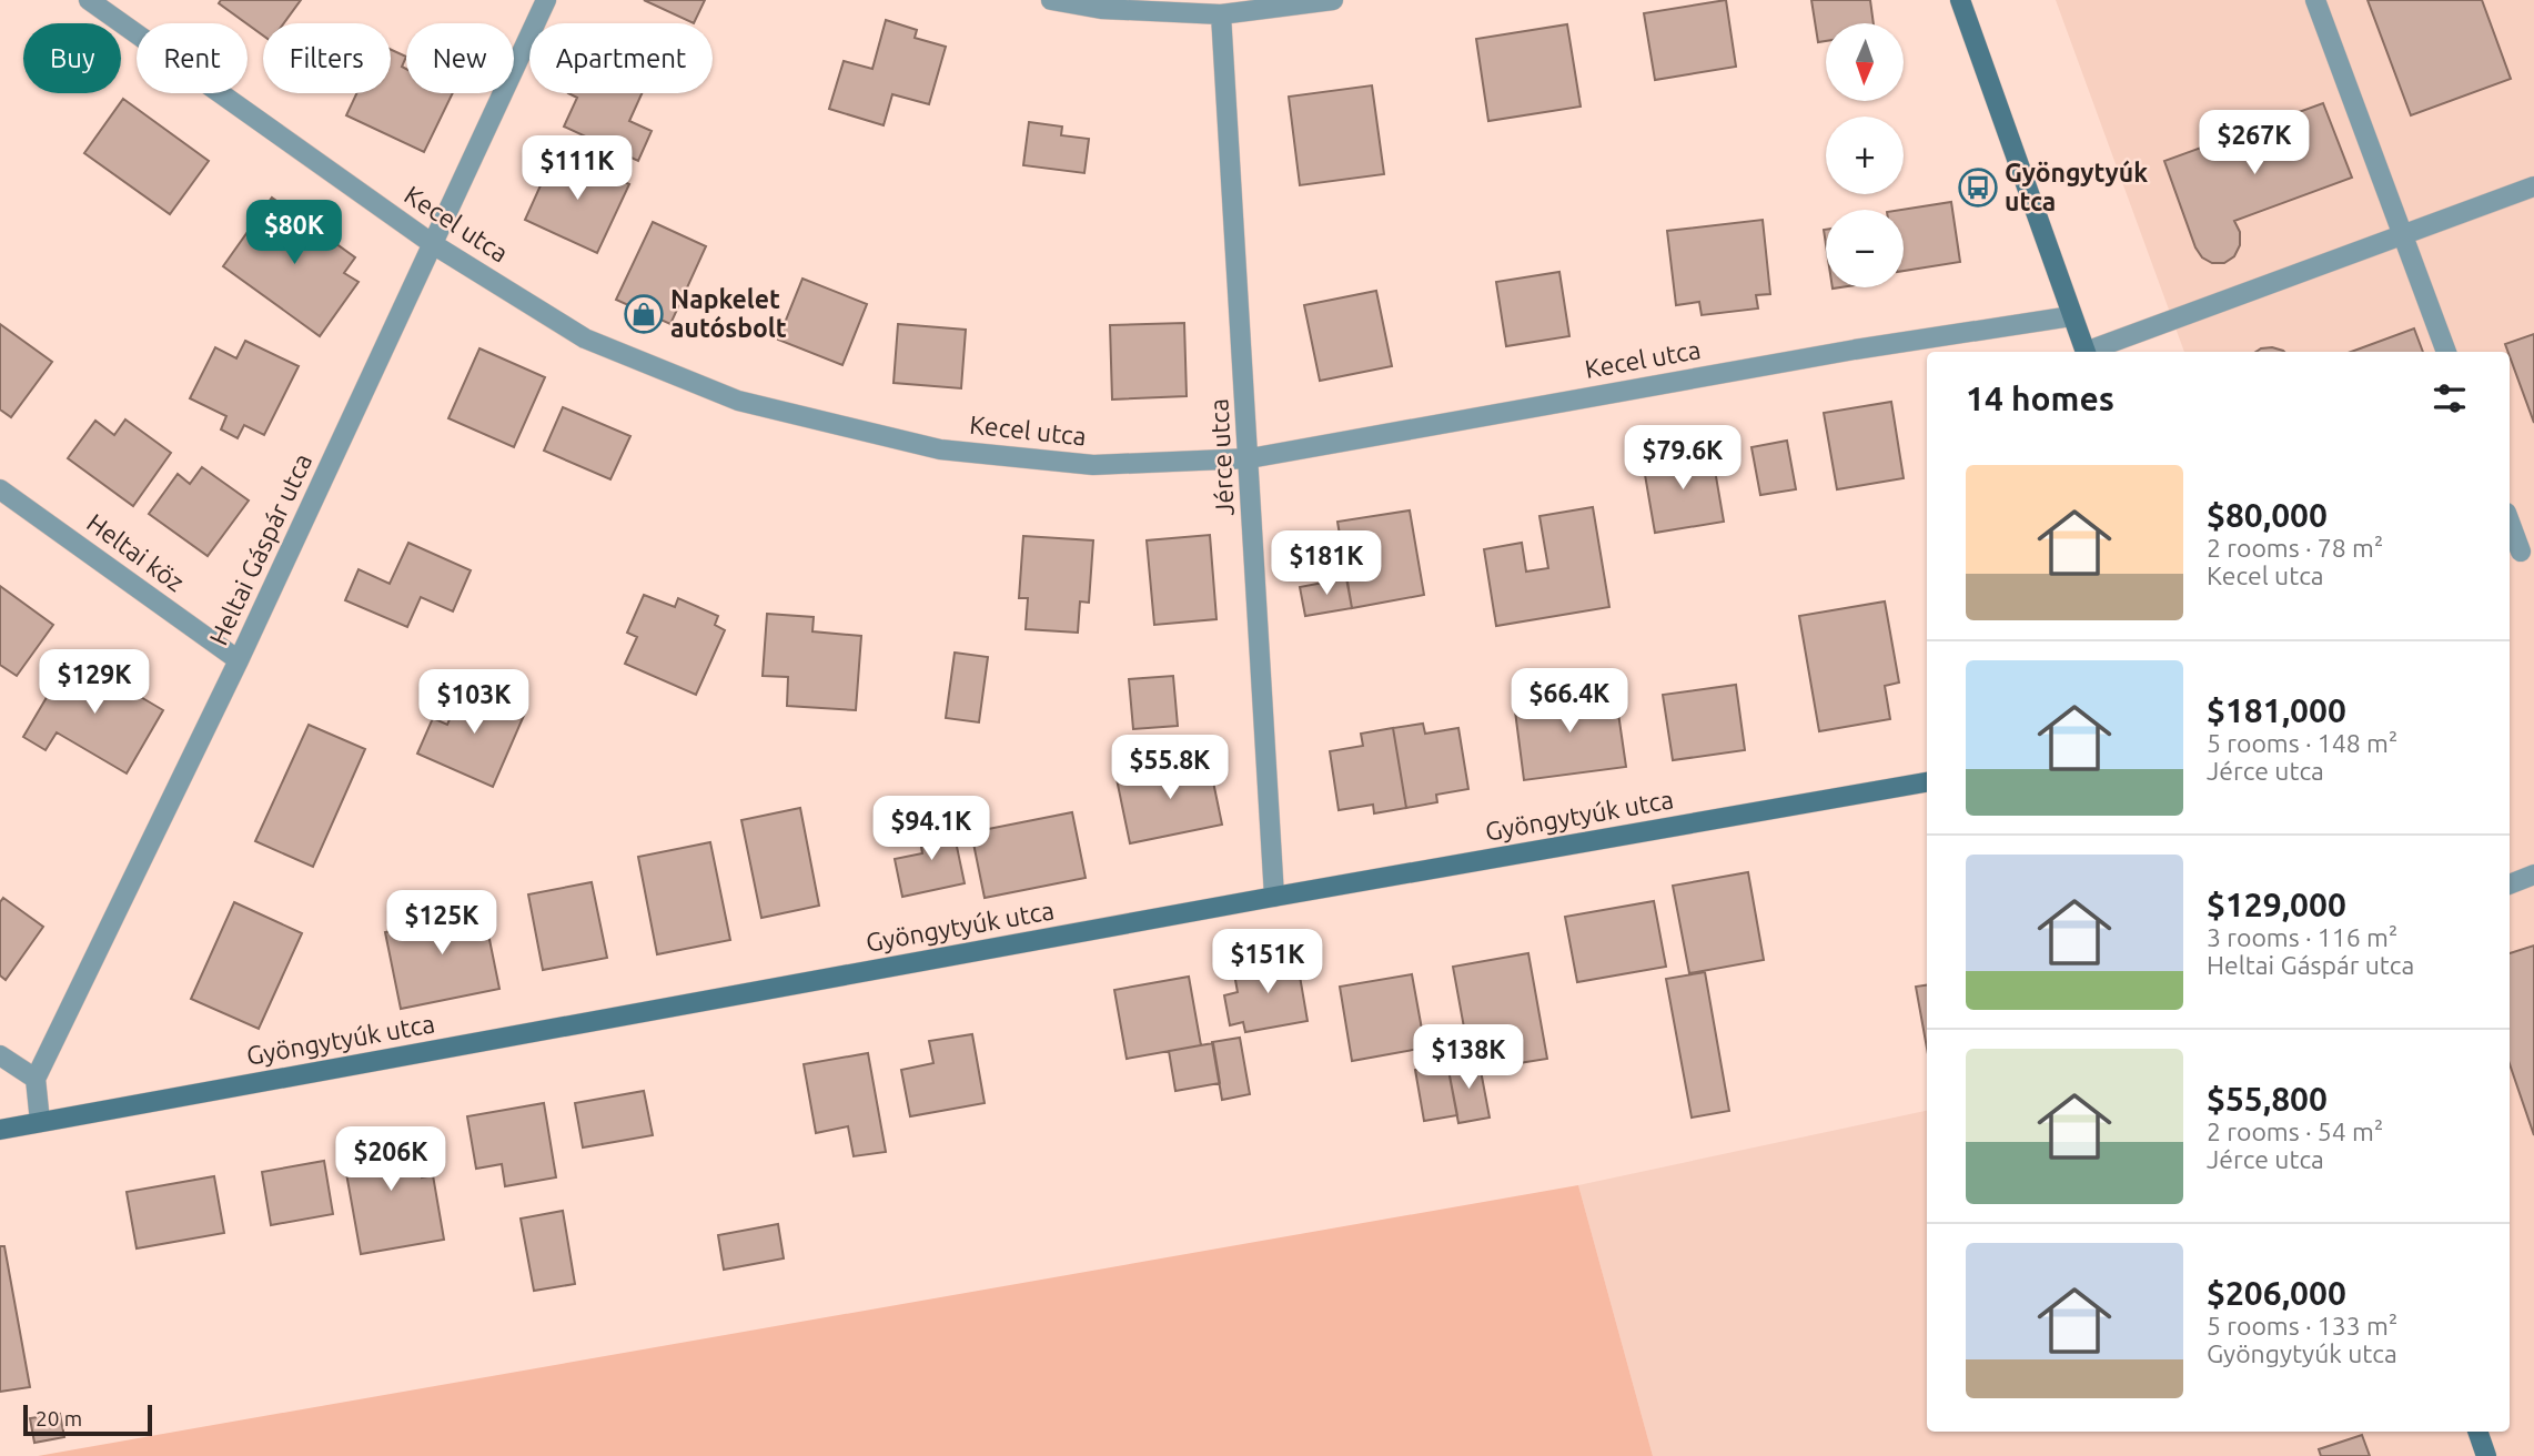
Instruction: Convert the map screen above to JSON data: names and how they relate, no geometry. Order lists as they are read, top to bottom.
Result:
{
  "streets": {
    "street": [
      "Kecel utca",
      "Jérce utca",
      "Heltai Gáspár utca",
      "Heltai köz",
      "Gyöngytyúk utca"
    ]
  },
  "crossings": [
    ["Kecel utca", "Jérce utca"],
    ["Kecel utca", "Heltai Gáspár utca"],
    ["Jérce utca", "Gyöngytyúk utca"],
    ["Heltai Gáspár utca", "Heltai köz"]
  ],
  "places": {
    "bus stop": ["Gyöngytyúk utca"],
    "shop": ["Napkelet autósbolt"]
  },
  "scale_bar": "20 m",
  "north": "bottom",
  "page": {
    "map_buttons": ["+", "−"],
    "chip": [
      "Buy",
      "Rent",
      "Filters",
      "New",
      "Apartment"
    ],
    "price": [
      "$267K",
      "$111K",
      "$80K",
      "$79.6K",
      "$181K",
      "$129K",
      "$66.4K",
      "$103K",
      "$55.8K",
      "$94.1K",
      "$125K",
      "$151K",
      "$138K",
      "$206K"
    ],
    "heading": "14 homes",
    "list": [
      {
        "name": "$80,000",
        "note": "2 rooms · 78 m² · Kecel utca"
      },
      {
        "name": "$181,000",
        "note": "5 rooms · 148 m² · Jérce utca"
      },
      {
        "name": "$129,000",
        "note": "3 rooms · 116 m² · Heltai Gáspár utca"
      },
      {
        "name": "$55,800",
        "note": "2 rooms · 54 m² · Jérce utca"
      },
      {
        "name": "$206,000",
        "note": "5 rooms · 133 m² · Gyöngytyúk utca"
      }
    ],
    "scale": "20 m"
  }
}
